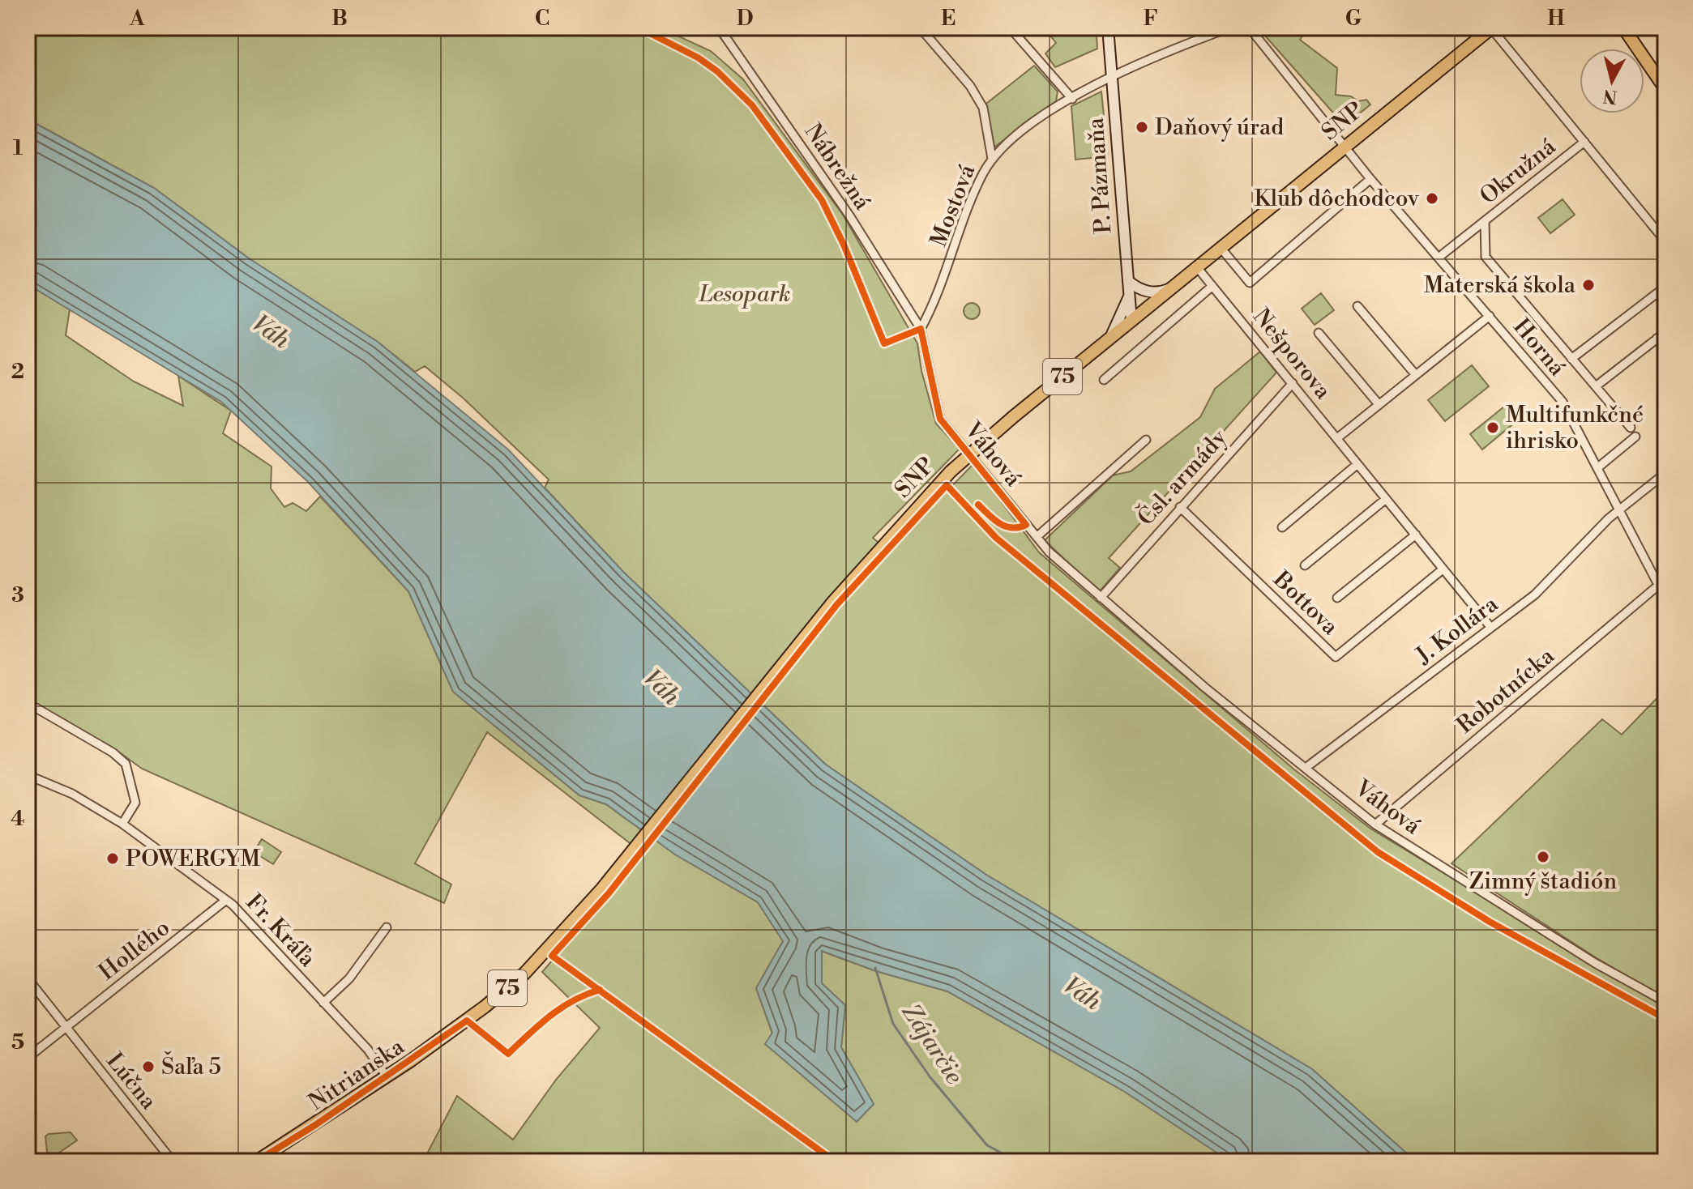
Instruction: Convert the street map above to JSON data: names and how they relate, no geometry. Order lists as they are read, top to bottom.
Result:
{
  "streets": {
    "main road": [
      "SNP",
      "P. Pázmaňa",
      "75",
      "Nitrianska"
    ],
    "street": [
      "Nábrežná",
      "Okružná",
      "Mostová",
      "Horná",
      "Nešporova",
      "Váhová",
      "Čsl. armády",
      "Bottova",
      "J. Kollára",
      "Robotnícka",
      "Fr. Kráľa",
      "Hollého",
      "Lúčna"
    ]
  },
  "crossings": [
    ["SNP", "P. Pázmaňa"],
    ["SNP", "Horná"],
    ["SNP", "Nešporova"],
    ["SNP", "Nitrianska"],
    ["Nábrežná", "Mostová"],
    ["Nábrežná", "Váhová"],
    ["P. Pázmaňa", "Mostová"],
    ["Mostová", "Váhová"],
    ["Horná", "J. Kollára"],
    ["Horná", "Robotnícka"],
    ["Nešporova", "Čsl. armády"],
    ["Nešporova", "Bottova"],
    ["Nešporova", "J. Kollára"],
    ["Váhová", "Čsl. armády"],
    ["Váhová", "J. Kollára"],
    ["Váhová", "Robotnícka"],
    ["Čsl. armády", "Bottova"],
    ["Fr. Kráľa", "Hollého"],
    ["Fr. Kráľa", "Nitrianska"],
    ["Hollého", "Lúčna"]
  ],
  "water": ["Váh", "Zájarčie"],
  "parks": ["Lesopark"],
  "places": [
    "Daňový úrad",
    "Klub dôchodcov",
    "Materská škola",
    "Multifunkčné ihrisko",
    "Zimný štadión",
    "POWERGYM",
    "Šaľa 5"
  ],
  "north": "bottom",
  "grid": {
    "columns": [
      "A",
      "B",
      "C",
      "D",
      "E",
      "F",
      "G",
      "H"
    ],
    "rows": [
      "1",
      "2",
      "3",
      "4",
      "5"
    ]
  }
}
